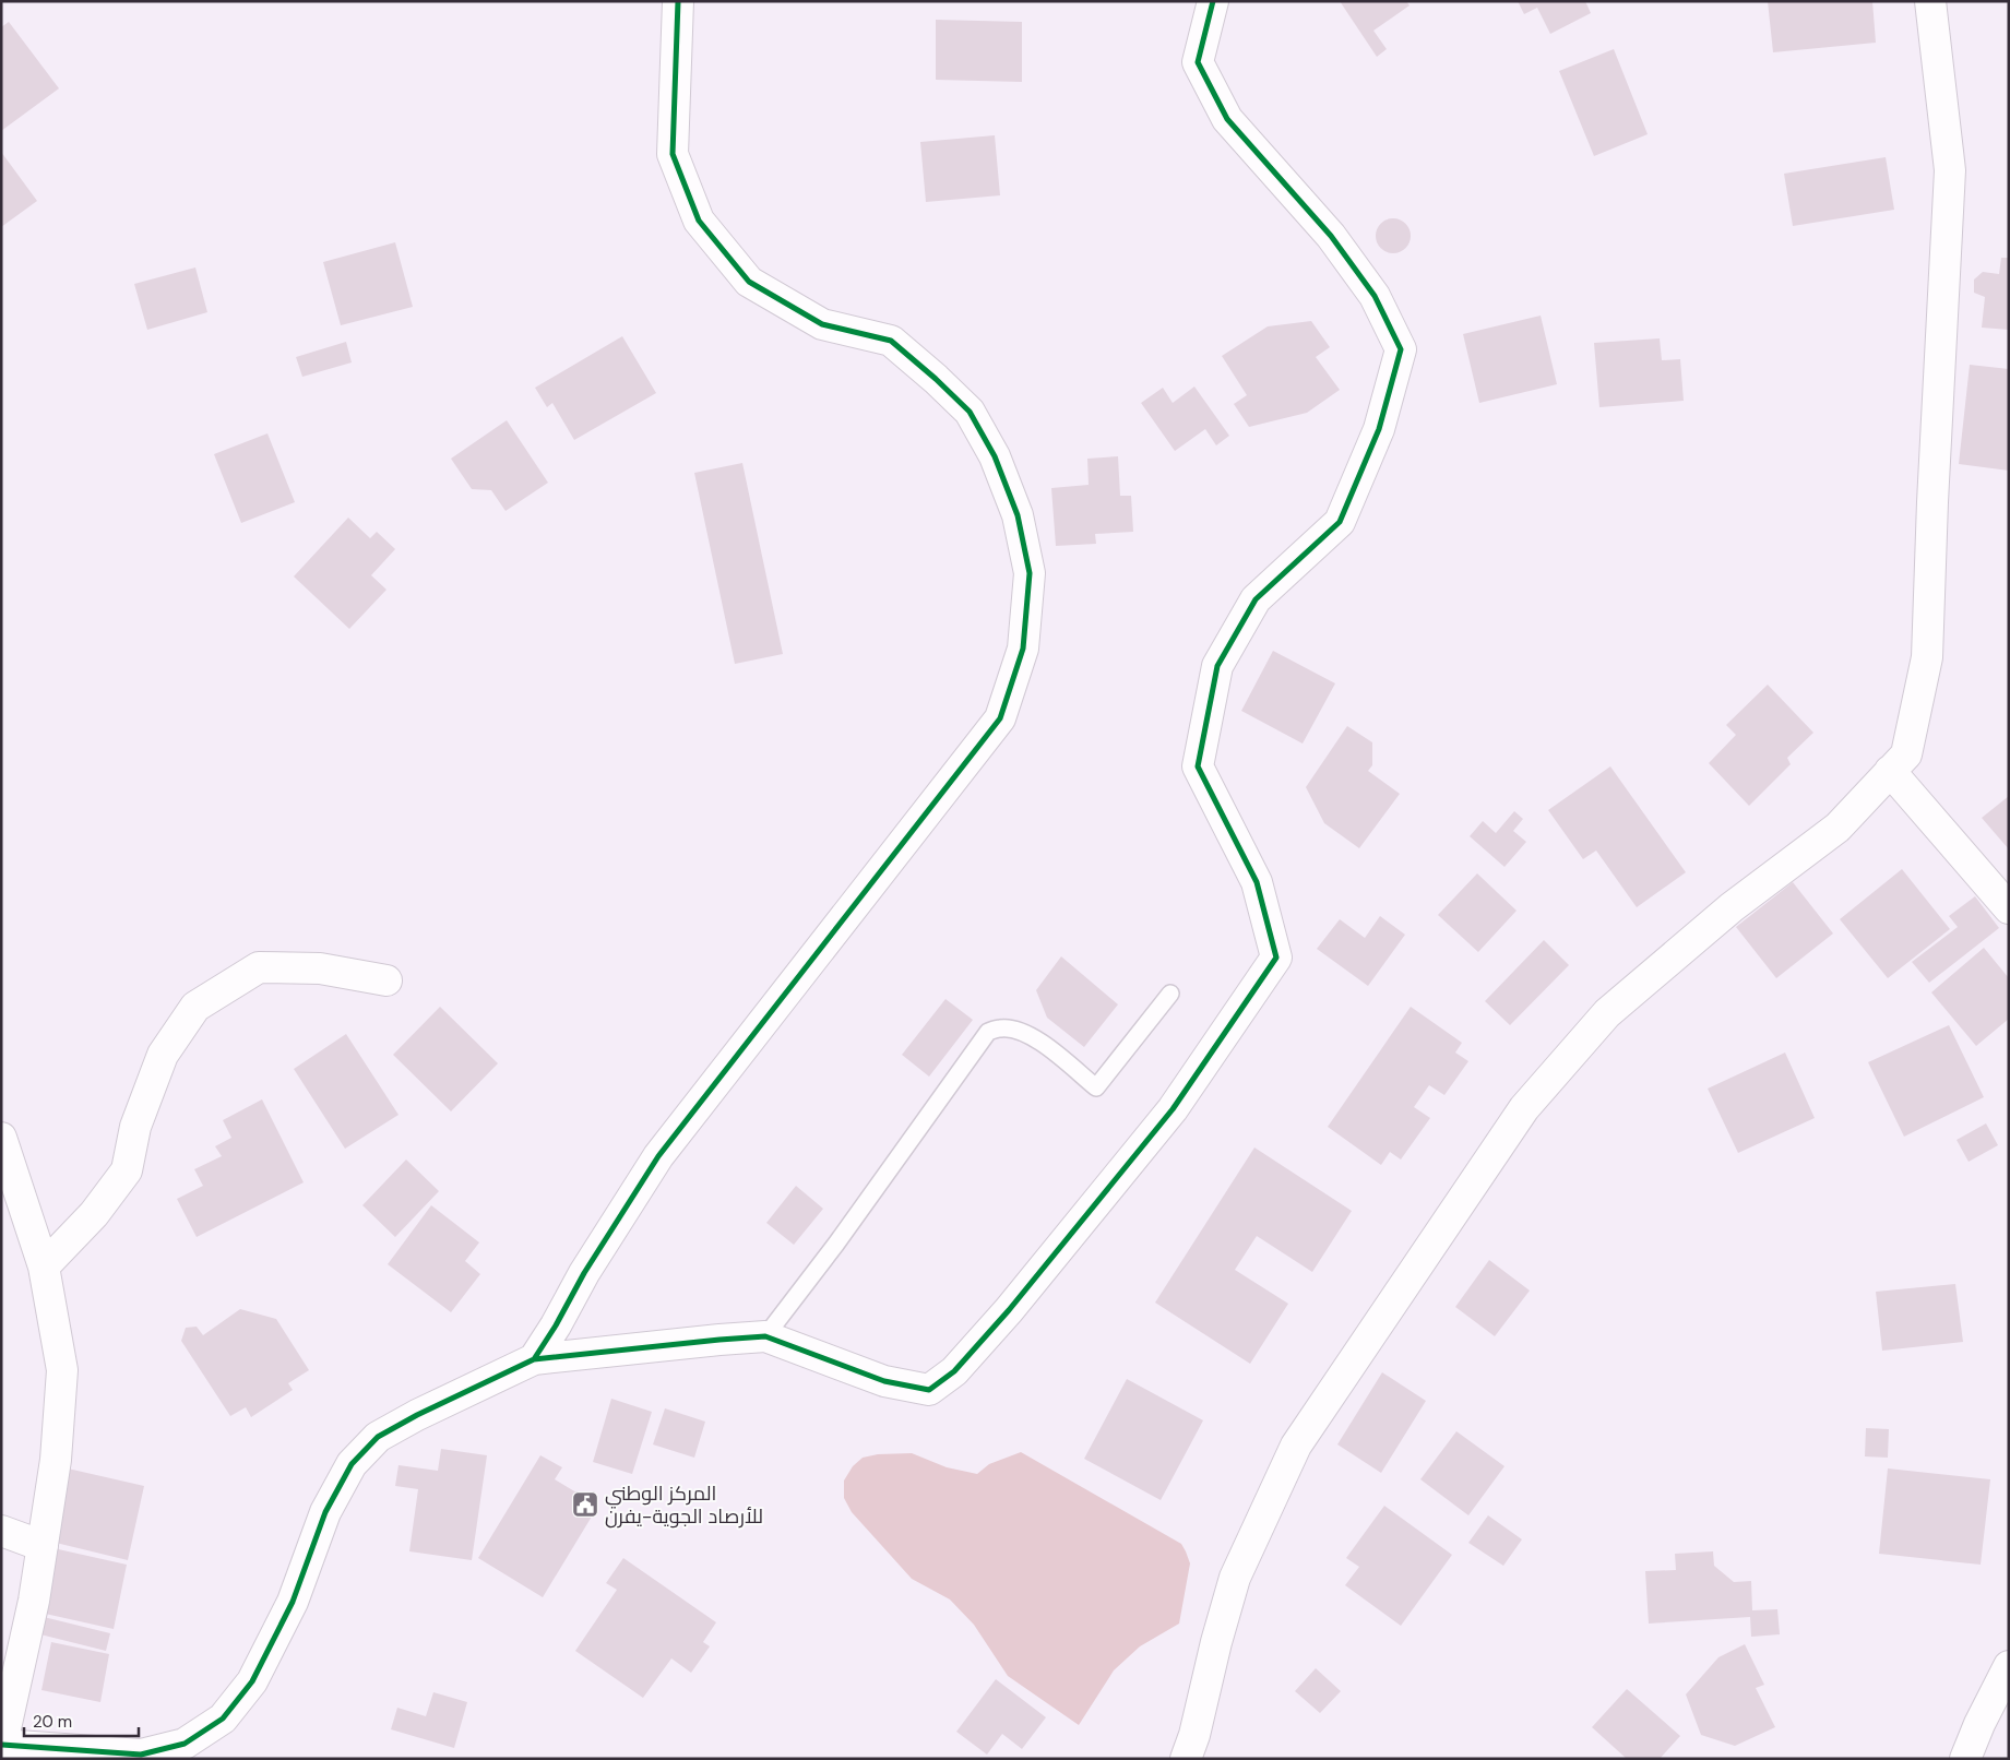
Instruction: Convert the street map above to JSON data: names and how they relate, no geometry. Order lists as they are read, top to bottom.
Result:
{
  "places": {
    "public building": ["المركز الوطني للأرصاد الجوية-يفرن"]
  },
  "scale_bar": "20 m"
}
